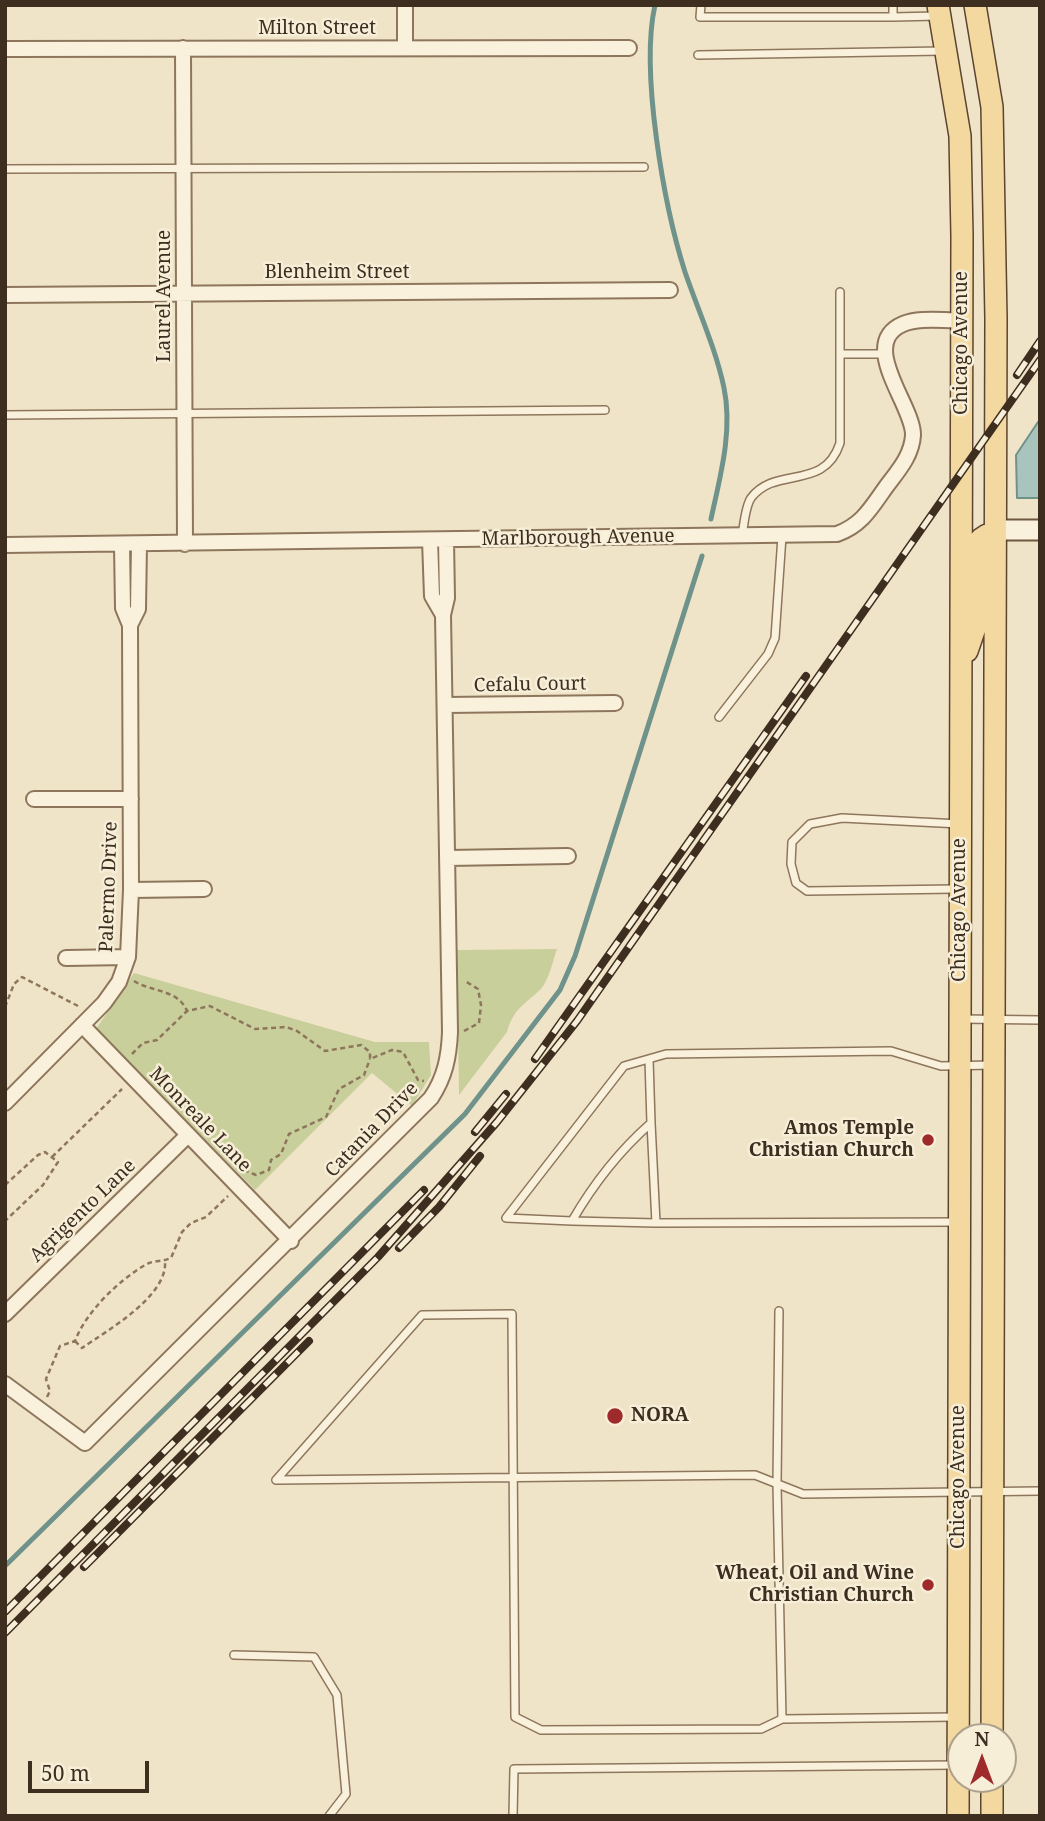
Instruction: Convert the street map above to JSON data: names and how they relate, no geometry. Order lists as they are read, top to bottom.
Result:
{
  "streets": {
    "main road": ["Chicago Avenue"],
    "street": [
      "Milton Street",
      "Blenheim Street",
      "Laurel Avenue",
      "Marlborough Avenue",
      "Cefalu Court",
      "Palermo Drive",
      "Monreale Lane",
      "Catania Drive",
      "Agrigento Lane"
    ]
  },
  "crossings": [
    ["Milton Street", "Laurel Avenue"],
    ["Blenheim Street", "Laurel Avenue"],
    ["Laurel Avenue", "Marlborough Avenue"],
    ["Marlborough Avenue", "Palermo Drive"],
    ["Marlborough Avenue", "Catania Drive"],
    ["Cefalu Court", "Catania Drive"],
    ["Palermo Drive", "Monreale Lane"],
    ["Monreale Lane", "Catania Drive"],
    ["Monreale Lane", "Agrigento Lane"]
  ],
  "places": ["Amos Temple Christian Church", "NORA", "Wheat, Oil and Wine Christian Church"],
  "scale_bar": "50 m",
  "north": "top"
}
